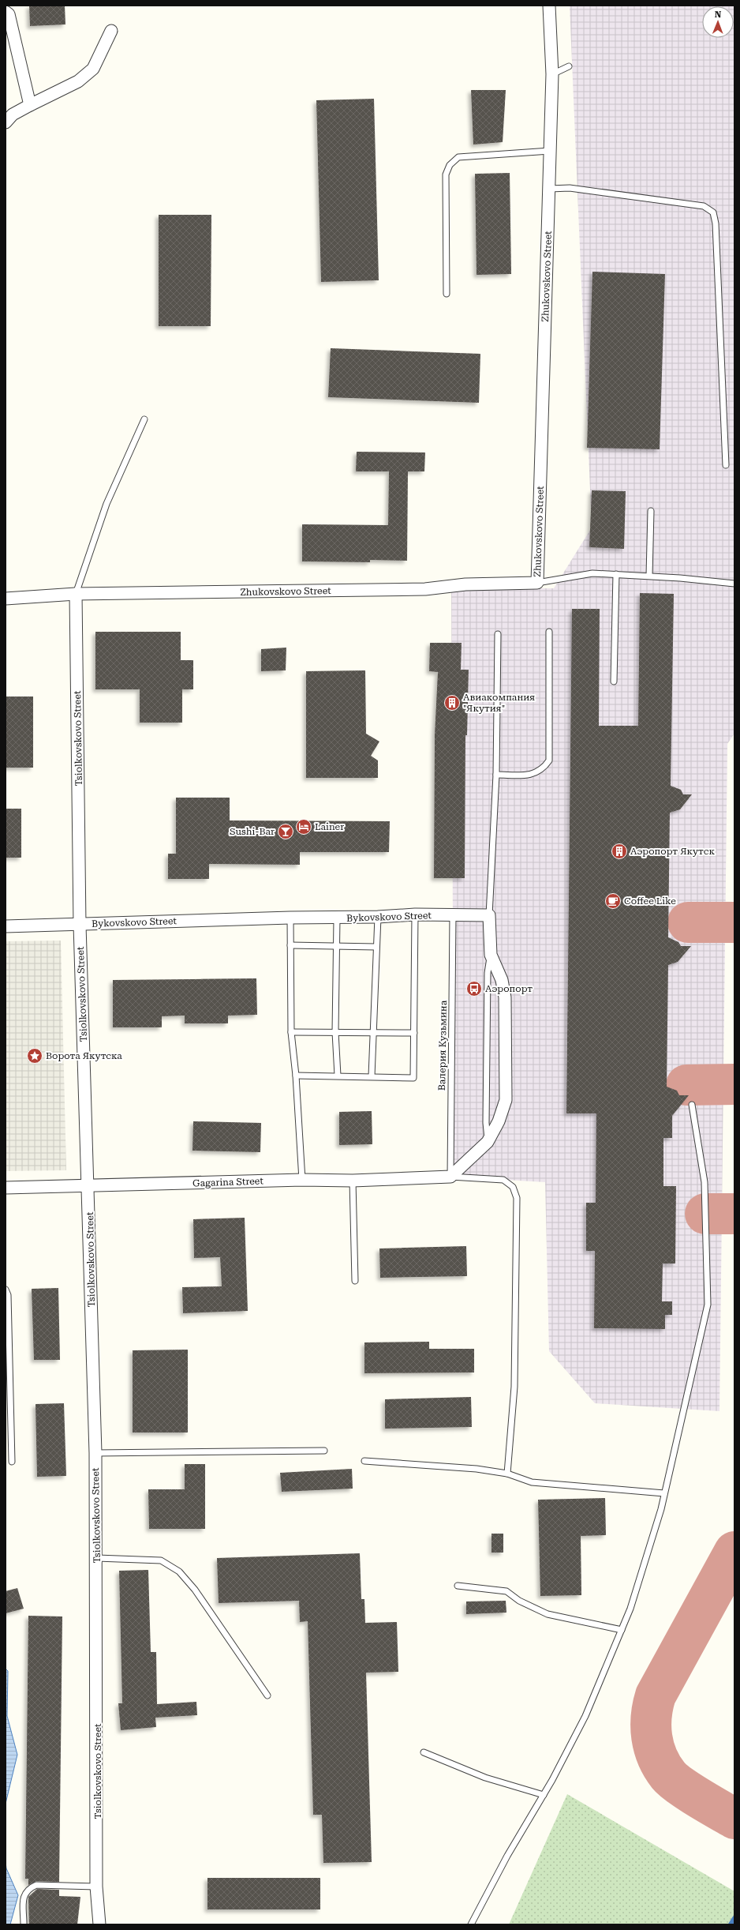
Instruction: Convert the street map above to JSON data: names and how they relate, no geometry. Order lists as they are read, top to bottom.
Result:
{
  "streets": {
    "street": [
      "Zhukovskovo Street",
      "Tsiolkovskovo Street",
      "Bykovskovo Street",
      "Gagarina Street"
    ],
    "lane": ["Валерия Кузьмина"]
  },
  "crossings": [
    ["Zhukovskovo Street", "Tsiolkovskovo Street"],
    ["Tsiolkovskovo Street", "Bykovskovo Street"],
    ["Tsiolkovskovo Street", "Gagarina Street"],
    ["Bykovskovo Street", "Валерия Кузьмина"],
    ["Валерия Кузьмина", "Gagarina Street"]
  ],
  "places": {
    "building": ["Авиакомпания \"Якутия\"", "Аэропорт Якутск"],
    "hotel": ["Lainer"],
    "bar": ["Sushi-Bar"],
    "cafe": ["Coffee Like"],
    "bus stop": ["Аэропорт"],
    "place": ["Ворота Якутска"]
  },
  "north": "top"
}
